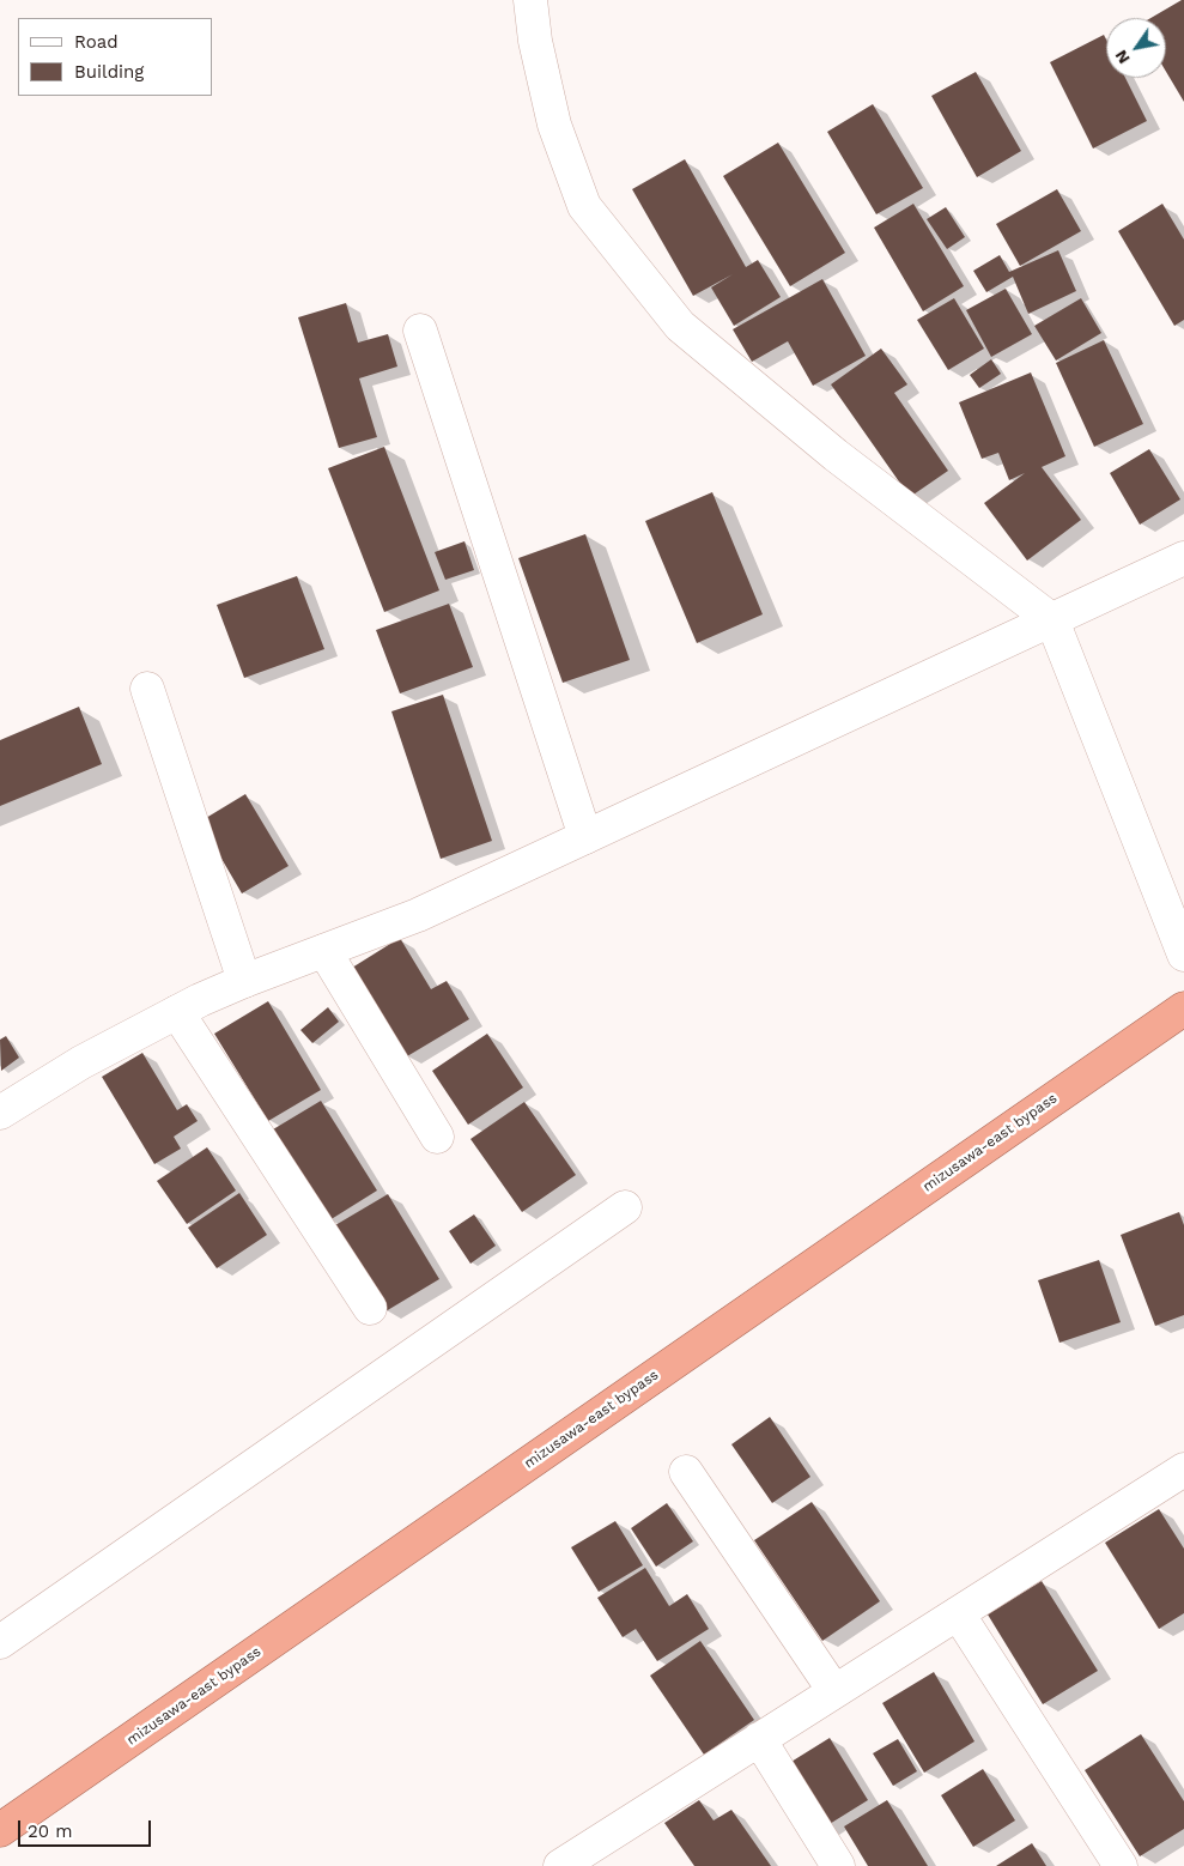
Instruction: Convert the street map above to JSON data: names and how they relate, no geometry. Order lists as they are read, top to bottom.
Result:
{
  "streets": {
    "highway": ["mizusawa-east bypass"]
  },
  "legend": ["Road", "Building"],
  "scale_bar": "20 m",
  "north": "bottom left"
}
